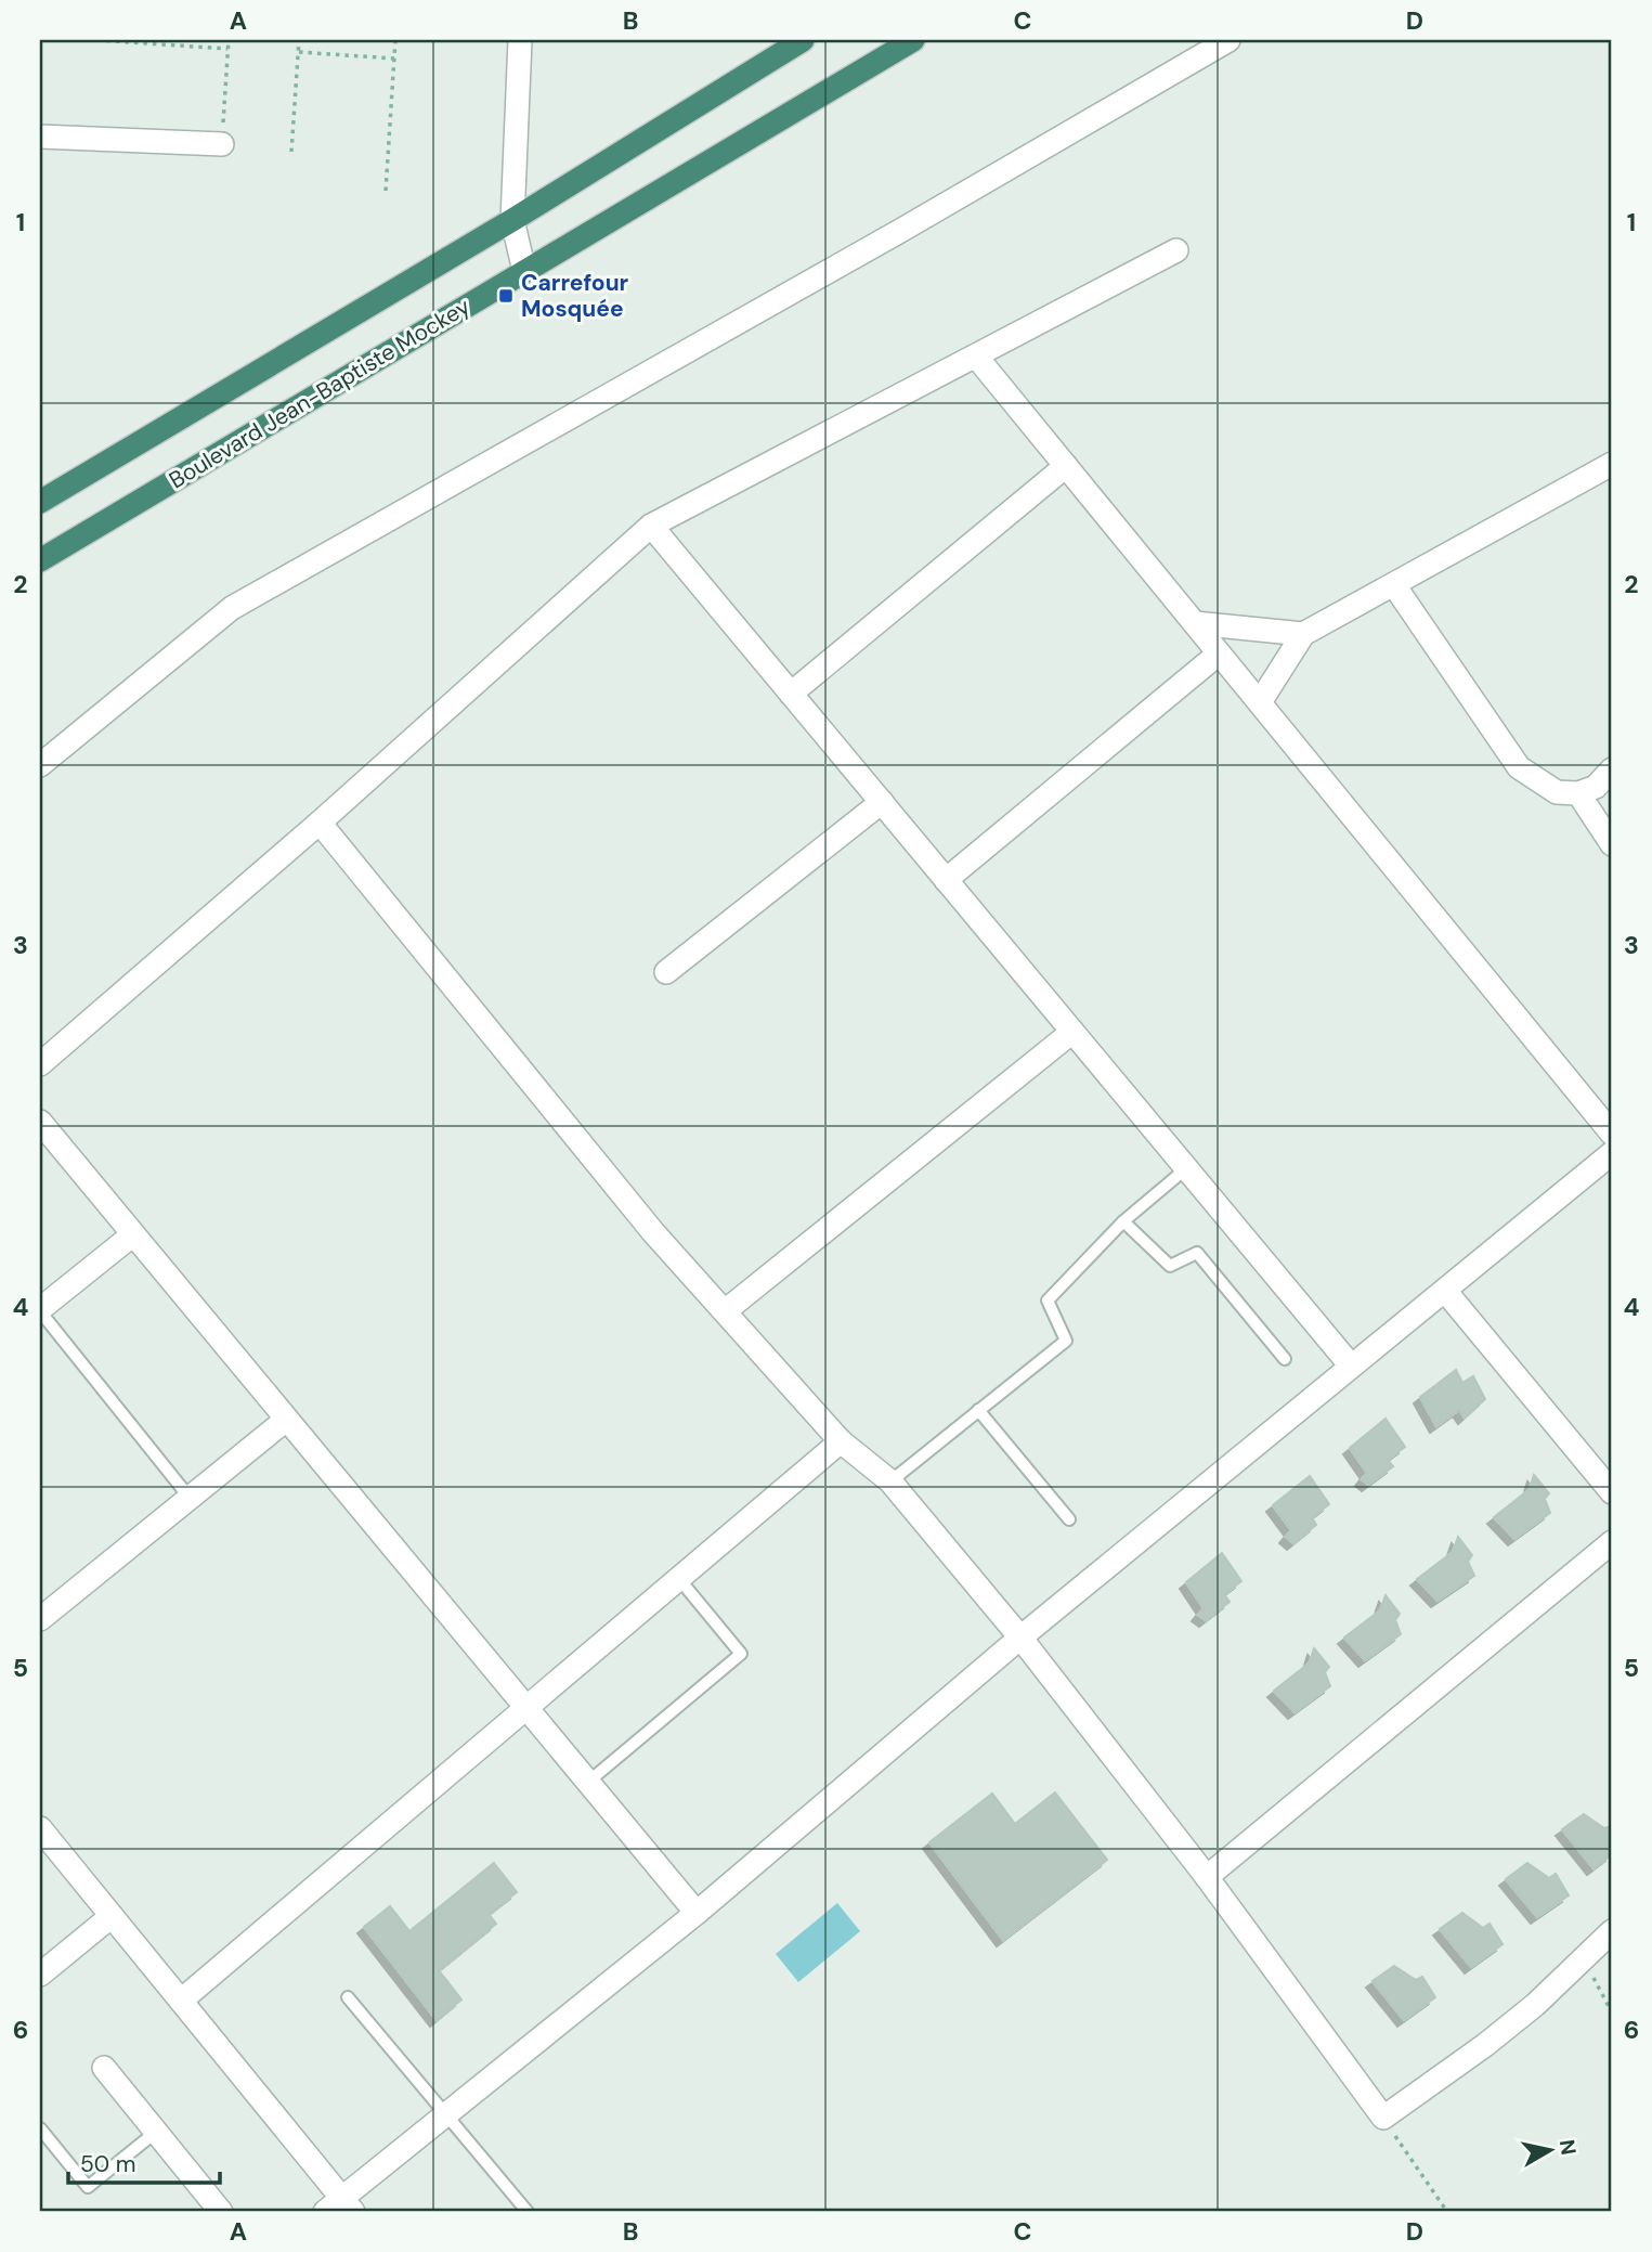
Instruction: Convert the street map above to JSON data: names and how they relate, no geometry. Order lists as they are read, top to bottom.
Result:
{
  "streets": {
    "highway": ["Boulevard Jean-Baptiste Mockey"]
  },
  "places": {
    "transit": ["Carrefour Mosquée"]
  },
  "scale_bar": "50 m",
  "north": "right",
  "grid": {
    "columns": [
      "A",
      "B",
      "C",
      "D"
    ],
    "rows": [
      "1",
      "2",
      "3",
      "4",
      "5",
      "6"
    ]
  }
}
